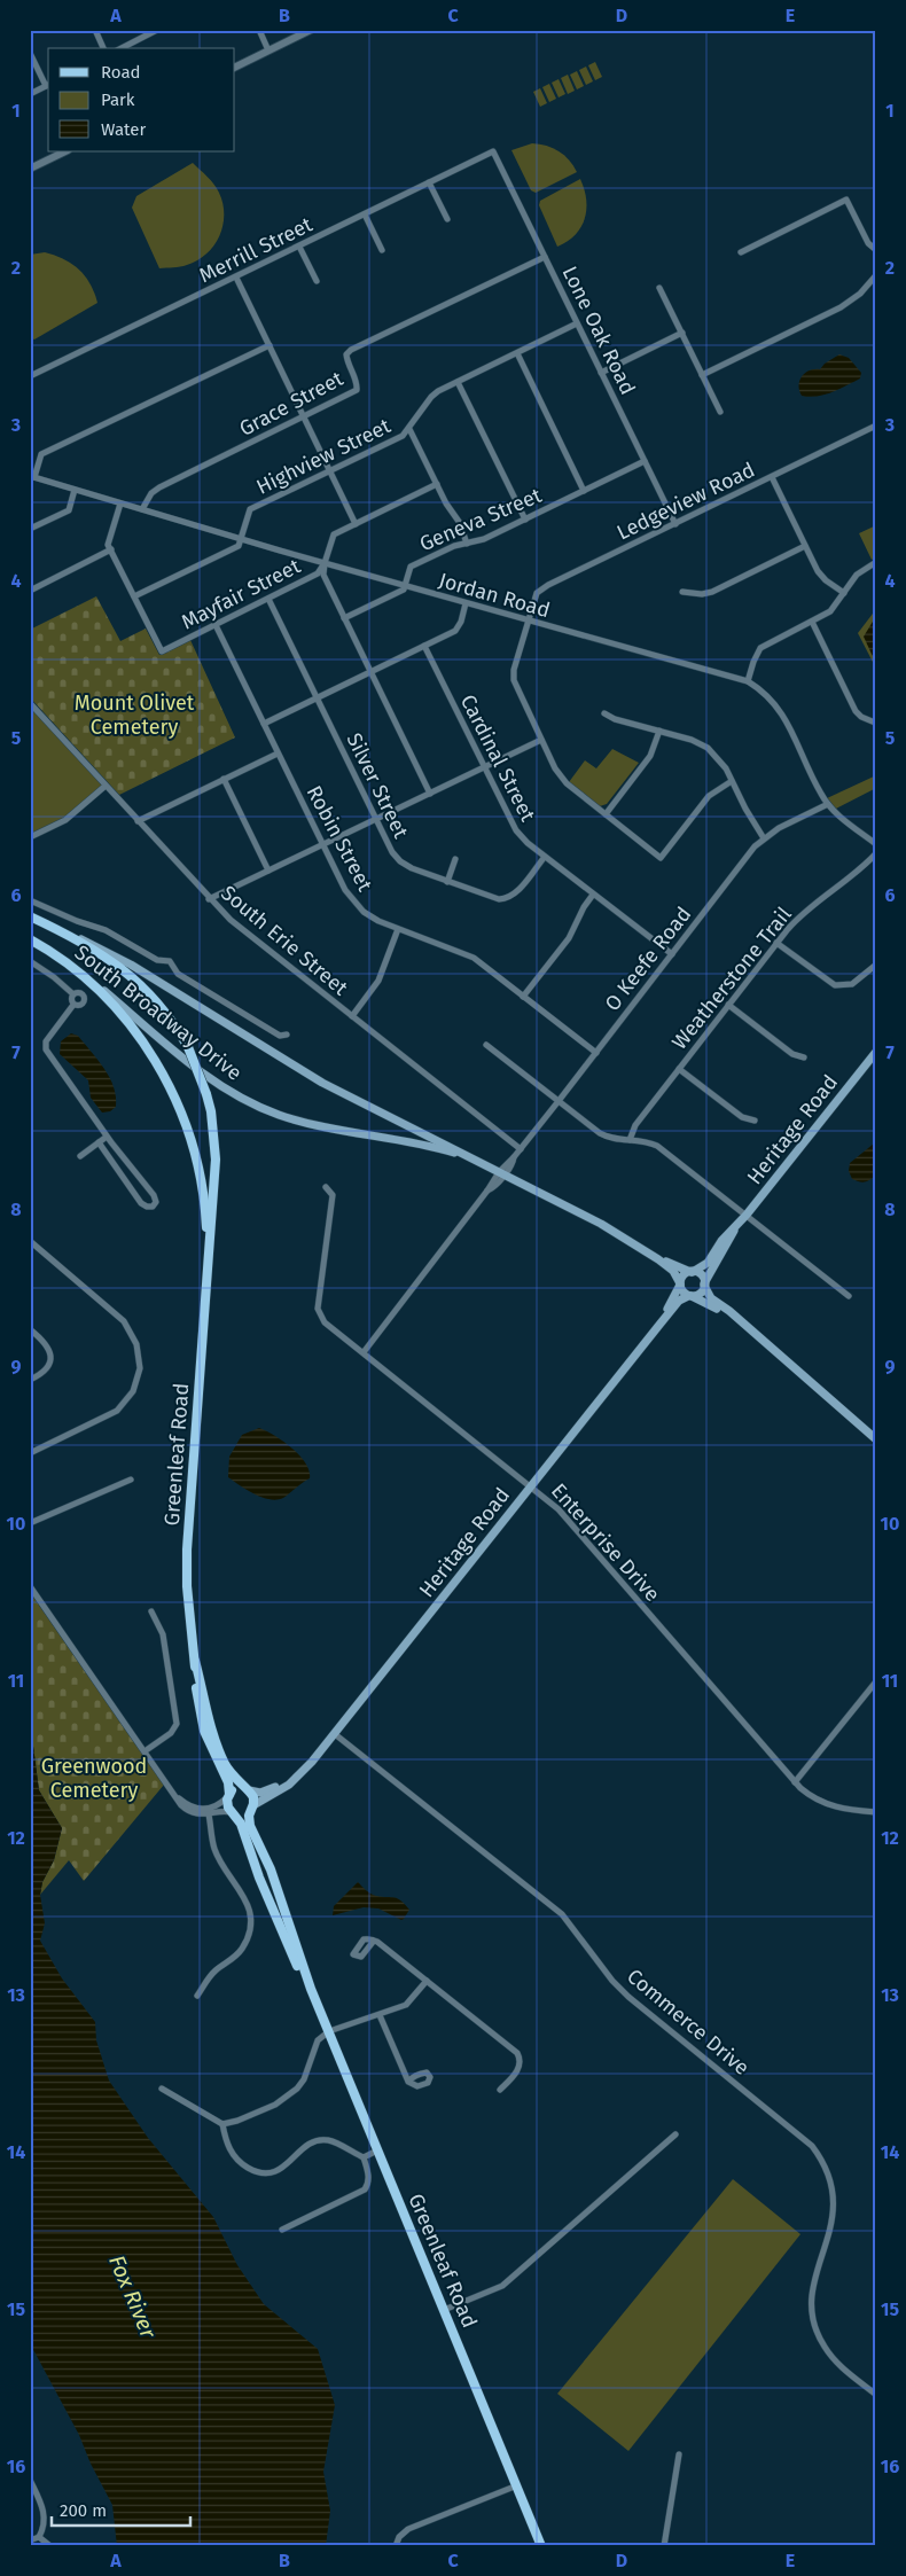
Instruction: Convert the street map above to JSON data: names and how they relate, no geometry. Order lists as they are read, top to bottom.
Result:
{
  "streets": {
    "main road": ["South Broadway Drive", "Heritage Road", "Greenleaf Road"],
    "street": [
      "Merrill Street",
      "Lone Oak Road",
      "Grace Street",
      "Highview Street",
      "Ledgeview Road",
      "Geneva Street",
      "Mayfair Street",
      "Jordan Road",
      "Cardinal Street",
      "Silver Street",
      "Robin Street",
      "South Erie Street",
      "O Keefe Road",
      "Weatherstone Trail",
      "Enterprise Drive",
      "Commerce Drive"
    ]
  },
  "crossings": [
    ["Merrill Street", "Lone Oak Road"],
    ["Lone Oak Road", "Grace Street"],
    ["Lone Oak Road", "Highview Street"],
    ["Lone Oak Road", "Ledgeview Road"],
    ["Lone Oak Road", "Geneva Street"],
    ["Grace Street", "Jordan Road"],
    ["Highview Street", "Jordan Road"],
    ["Ledgeview Road", "Jordan Road"],
    ["Geneva Street", "Jordan Road"],
    ["Mayfair Street", "Jordan Road"],
    ["Mayfair Street", "Silver Street"],
    ["Mayfair Street", "Robin Street"],
    ["Jordan Road", "O Keefe Road"],
    ["Cardinal Street", "Silver Street"],
    ["Cardinal Street", "O Keefe Road"],
    ["Robin Street", "O Keefe Road"],
    ["South Erie Street", "O Keefe Road"],
    ["O Keefe Road", "South Broadway Drive"],
    ["O Keefe Road", "Enterprise Drive"],
    ["South Broadway Drive", "Heritage Road"],
    ["Heritage Road", "Greenleaf Road"],
    ["Heritage Road", "Enterprise Drive"],
    ["Heritage Road", "Commerce Drive"]
  ],
  "water": ["Fox River"],
  "parks": ["Mount Olivet Cemetery", "Greenwood Cemetery"],
  "legend": ["Road", "Park", "Water"],
  "scale_bar": "200 m",
  "grid": {
    "columns": [
      "A",
      "B",
      "C",
      "D",
      "E"
    ],
    "rows": [
      "1",
      "2",
      "3",
      "4",
      "5",
      "6",
      "7",
      "8",
      "9",
      "10",
      "11",
      "12",
      "13",
      "14",
      "15",
      "16"
    ]
  }
}
